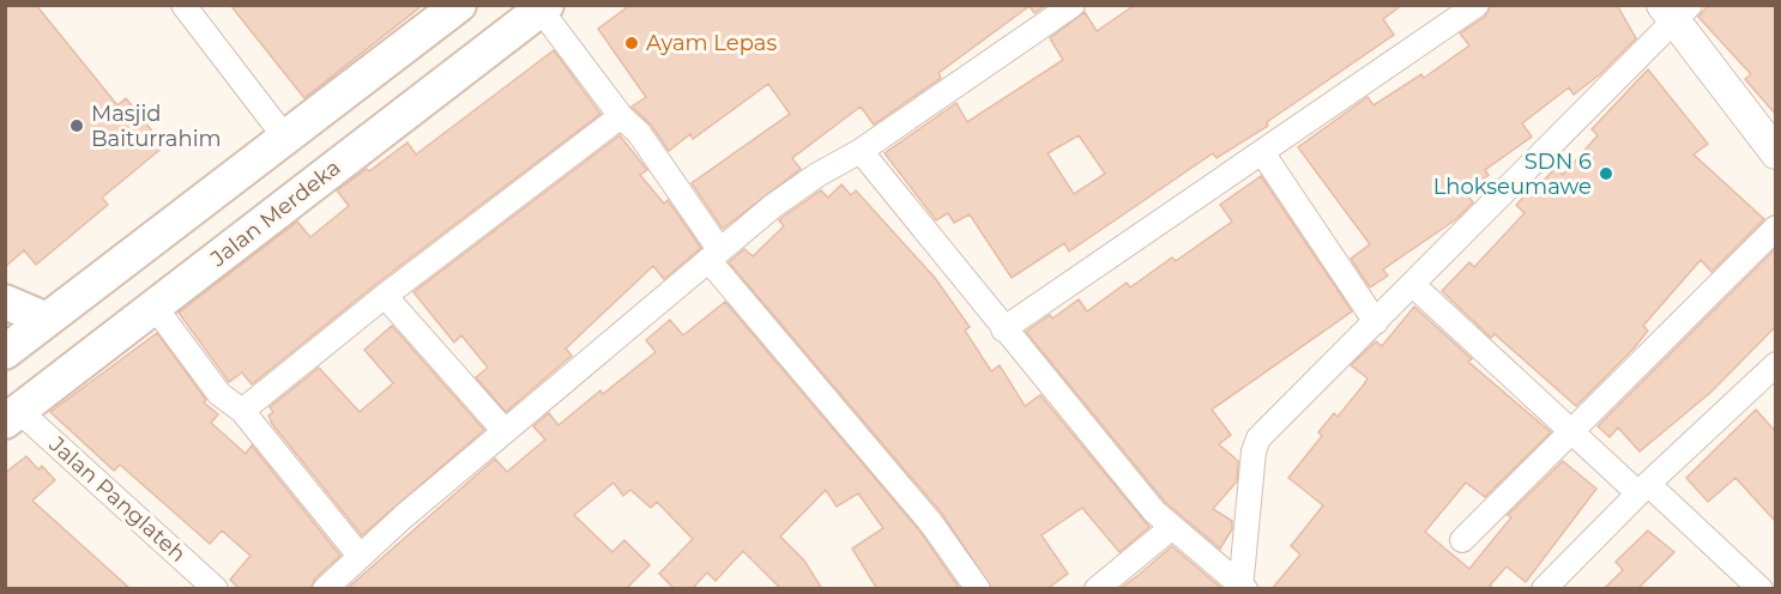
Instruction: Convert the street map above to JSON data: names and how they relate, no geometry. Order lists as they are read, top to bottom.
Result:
{
  "streets": {
    "main road": ["Jalan Merdeka"],
    "street": ["Jalan Panglateh"]
  },
  "crossings": [
    ["Jalan Merdeka", "Jalan Panglateh"]
  ],
  "places": ["Ayam Lepas", "Masjid Baiturrahim", "SDN 6 Lhokseumawe"]
}
